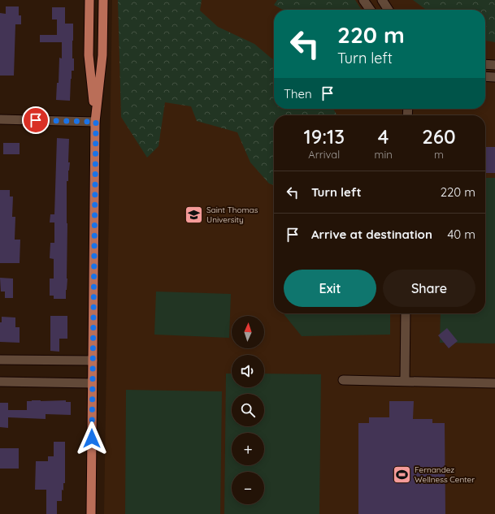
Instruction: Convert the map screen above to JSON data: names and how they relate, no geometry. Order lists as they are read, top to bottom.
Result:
{
  "places": {
    "school or university": ["Saint Thomas University"],
    "sports": ["Fernandez Wellness Center"]
  },
  "north": "top",
  "page": {
    "turn": ["220 m", "Turn left"],
    "then": "Then",
    "eta": [
      "19:13",
      "Arrival",
      "4",
      "min",
      "260",
      "m"
    ],
    "list": [
      {
        "name": "Turn left",
        "value": "220 m"
      },
      {
        "name": "Arrive at destination",
        "value": "40 m"
      }
    ],
    "buttons": ["Exit", "Share"],
    "map_buttons": ["+", "−"]
  }
}
